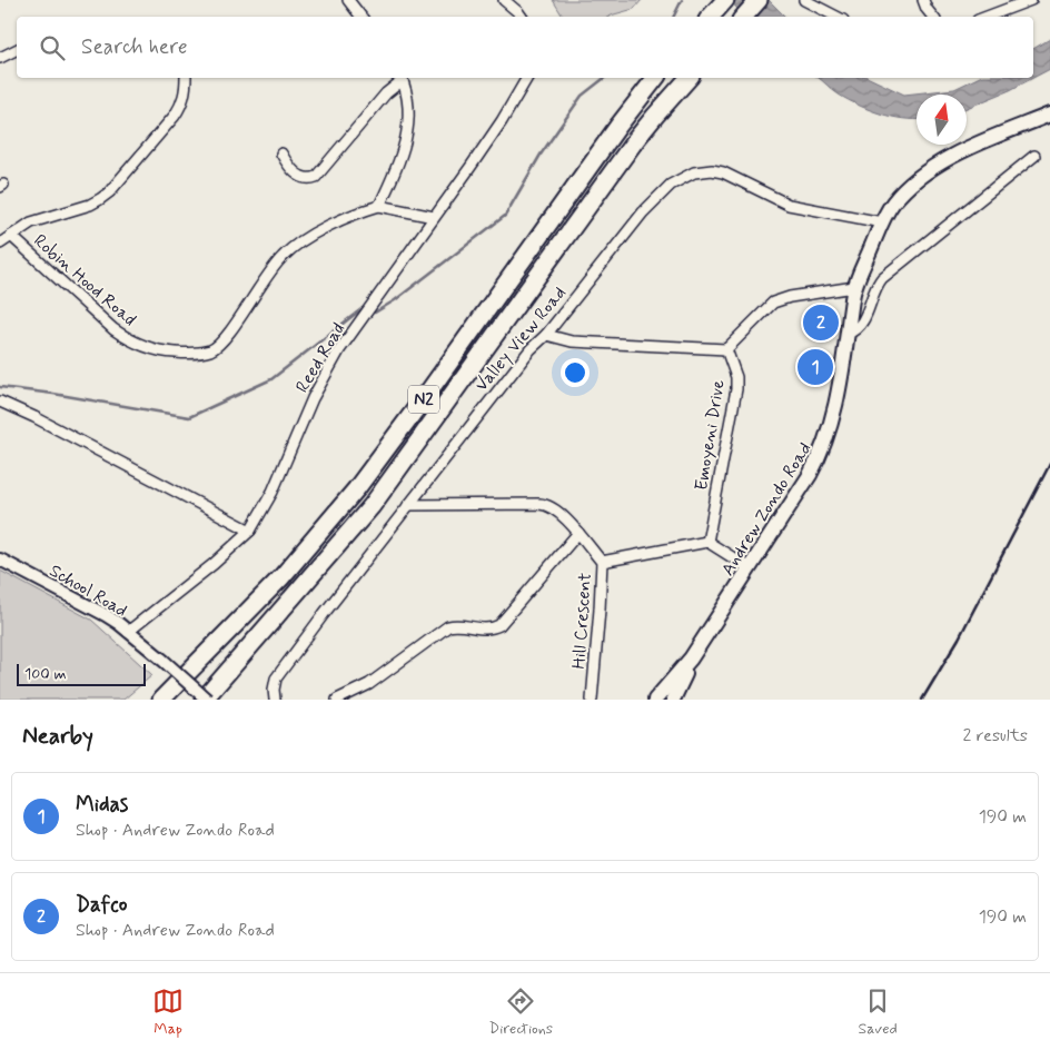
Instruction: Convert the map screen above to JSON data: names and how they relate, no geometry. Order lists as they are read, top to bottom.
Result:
{
  "streets": {
    "highway": ["N2"],
    "main road": ["Andrew Zondo Road"],
    "street": [
      "Robin Hood Road",
      "Valley View Road",
      "Reed Road",
      "Emoyeni Drive",
      "School Road",
      "Hill Crescent"
    ]
  },
  "crossings": [
    ["Valley View Road", "Andrew Zondo Road"],
    ["Valley View Road", "Hill Crescent"],
    ["Reed Road", "School Road"],
    ["N2", "School Road"]
  ],
  "scale_bar": "100 m",
  "north": "top",
  "page": {
    "search": "Search here",
    "pins": ["2", "1"],
    "scale": "100 m",
    "heading": ["Nearby", "2 results"],
    "list": [
      {
        "mark": "1",
        "name": "Midas",
        "note": "Shop · Andrew Zondo Road",
        "value": "190 m"
      },
      {
        "mark": "2",
        "name": "Dafco",
        "note": "Shop · Andrew Zondo Road",
        "value": "190 m"
      }
    ],
    "nav": ["Map", "Directions", "Saved"]
  }
}
